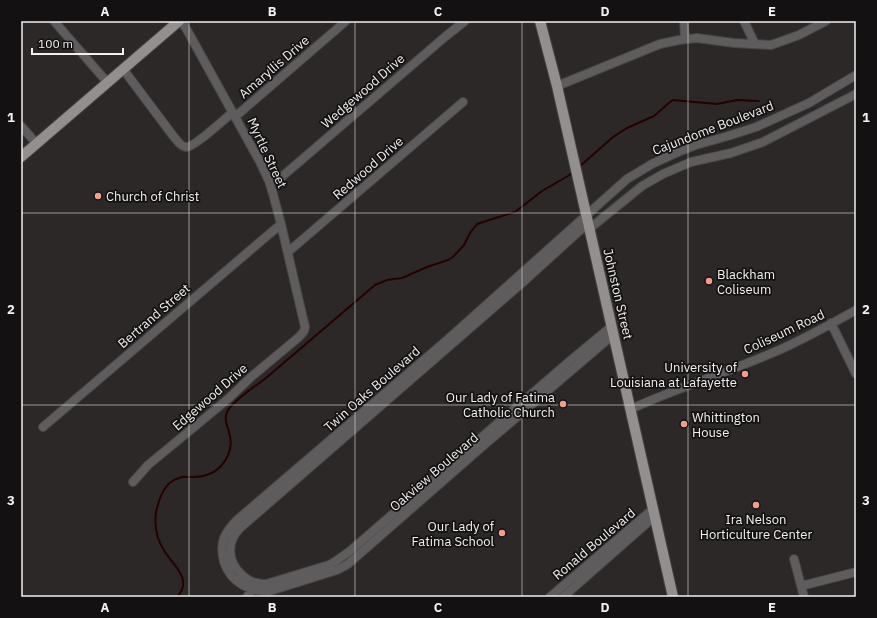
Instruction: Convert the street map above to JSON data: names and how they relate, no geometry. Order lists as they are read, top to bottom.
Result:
{
  "streets": {
    "main road": ["Johnston Street"],
    "street": [
      "Amaryllis Drive",
      "Wedgewood Drive",
      "Cajundome Boulevard",
      "Myrtle Street",
      "Redwood Drive",
      "Bertrand Street",
      "Coliseum Road",
      "Twin Oaks Boulevard",
      "Edgewood Drive",
      "Oakview Boulevard",
      "Ronald Boulevard"
    ]
  },
  "crossings": [
    ["Amaryllis Drive", "Myrtle Street"],
    ["Cajundome Boulevard", "Johnston Street"],
    ["Cajundome Boulevard", "Twin Oaks Boulevard"],
    ["Myrtle Street", "Redwood Drive"],
    ["Myrtle Street", "Bertrand Street"],
    ["Myrtle Street", "Edgewood Drive"],
    ["Johnston Street", "Coliseum Road"],
    ["Johnston Street", "Twin Oaks Boulevard"],
    ["Johnston Street", "Oakview Boulevard"],
    ["Johnston Street", "Ronald Boulevard"],
    ["Twin Oaks Boulevard", "Oakview Boulevard"]
  ],
  "places": [
    "Church of Christ",
    "Blackham Coliseum",
    "University of Louisiana at Lafayette",
    "Our Lady of Fatima Catholic Church",
    "Whittington House",
    "Ira Nelson Horticulture Center",
    "Our Lady of Fatima School"
  ],
  "scale_bar": "100 m",
  "grid": {
    "columns": [
      "A",
      "B",
      "C",
      "D",
      "E"
    ],
    "rows": ["1", "2", "3"]
  }
}
